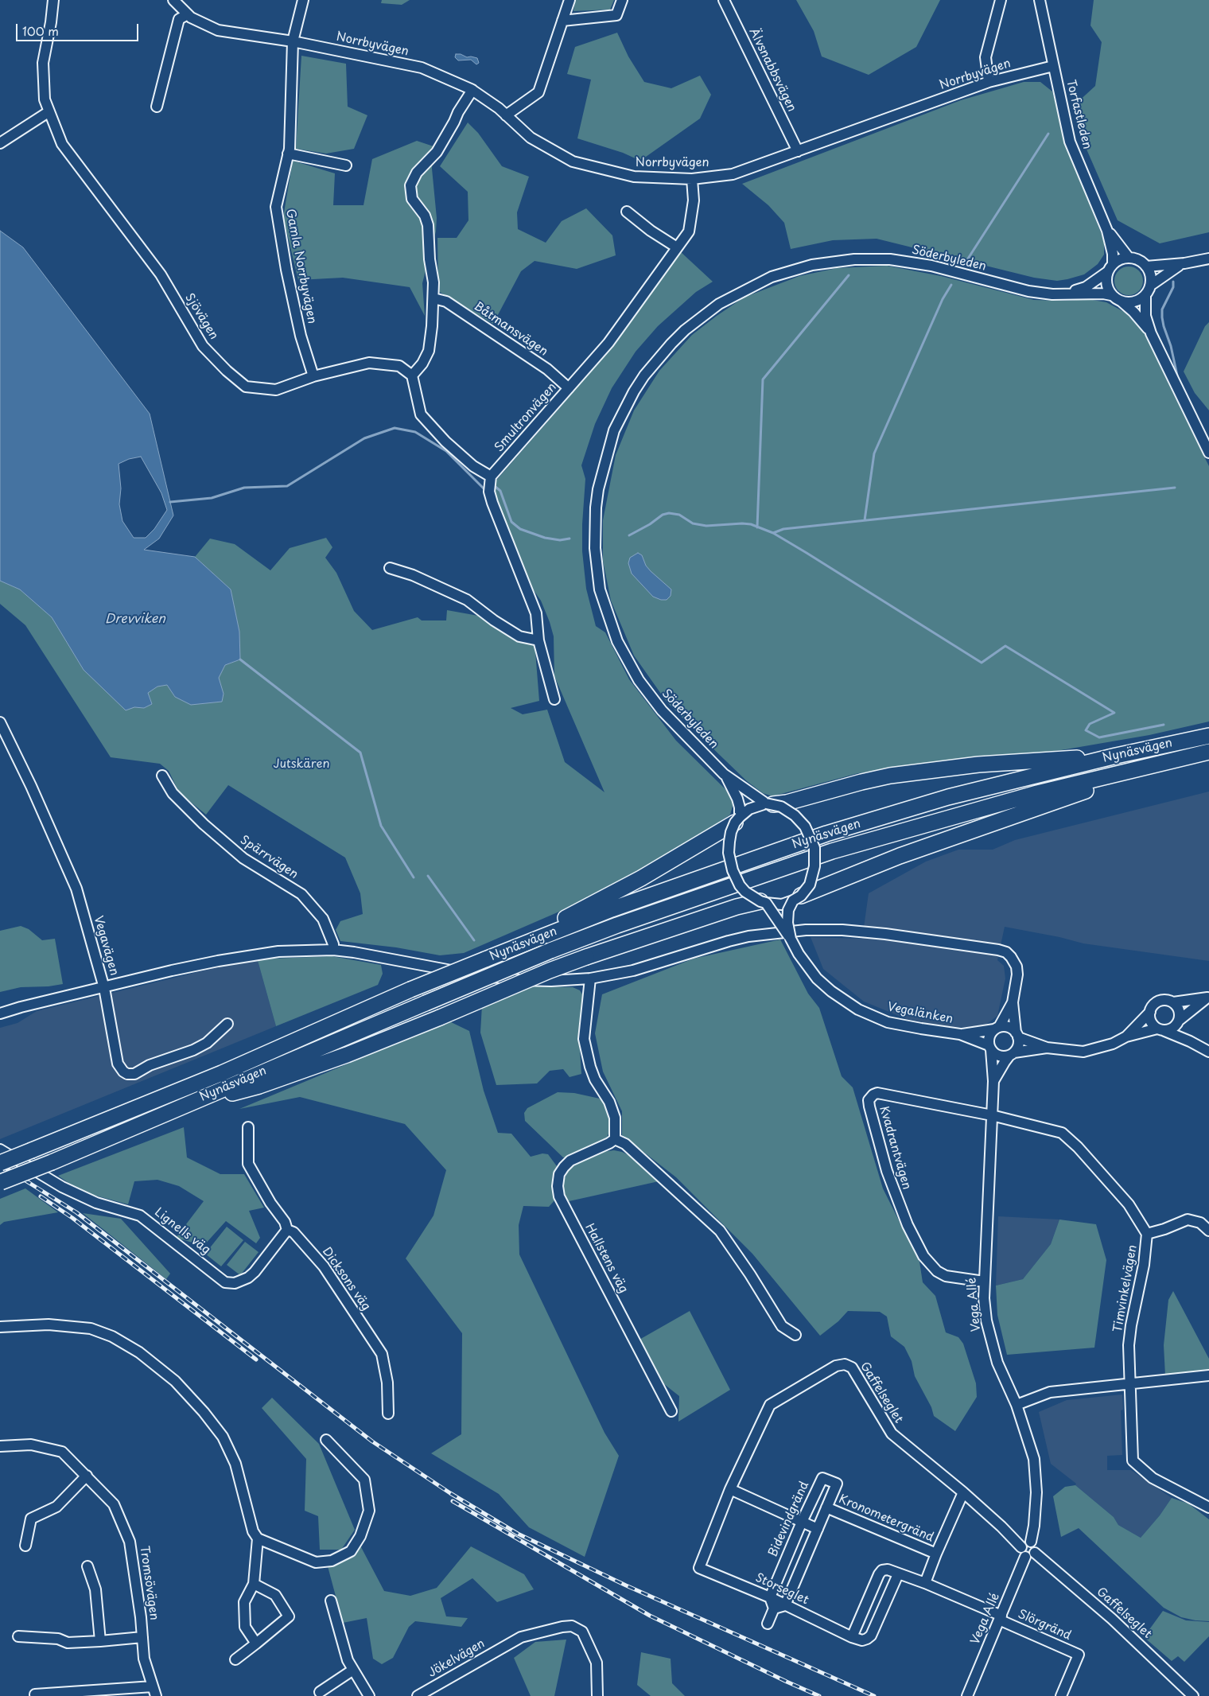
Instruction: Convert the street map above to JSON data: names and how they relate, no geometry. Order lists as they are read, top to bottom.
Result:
{
  "streets": {
    "highway": ["Nynäsvägen"],
    "street": [
      "Norrbyvägen",
      "Älvsnabbsvägen",
      "Torfastleden",
      "Söderbyleden",
      "Gamla Norrbyvägen",
      "Sjövägen",
      "Båtmansvägen",
      "Smultronvägen",
      "Spärrvägen",
      "Vegavägen",
      "Vegalänken",
      "Kvadrantvägen",
      "Lignells väg",
      "Hallstens väg",
      "Dicksons väg",
      "Timvinkelvägen",
      "Vega Allé",
      "Gaffelseglet",
      "Kronometergränd",
      "Bidevindgränd",
      "Tromsövägen",
      "Storseglet",
      "Slörgränd",
      "Jökelvägen"
    ]
  },
  "crossings": [
    ["Norrbyvägen", "Älvsnabbsvägen"],
    ["Norrbyvägen", "Torfastleden"],
    ["Norrbyvägen", "Gamla Norrbyvägen"],
    ["Norrbyvägen", "Smultronvägen"],
    ["Torfastleden", "Söderbyleden"],
    ["Söderbyleden", "Vegalänken"],
    ["Gamla Norrbyvägen", "Sjövägen"],
    ["Båtmansvägen", "Smultronvägen"],
    ["Nynäsvägen", "Spärrvägen"],
    ["Nynäsvägen", "Vegavägen"],
    ["Nynäsvägen", "Vegalänken"],
    ["Nynäsvägen", "Vega Allé"],
    ["Vegalänken", "Vega Allé"],
    ["Kvadrantvägen", "Timvinkelvägen"],
    ["Kvadrantvägen", "Vega Allé"],
    ["Lignells väg", "Dicksons väg"],
    ["Timvinkelvägen", "Vega Allé"],
    ["Vega Allé", "Gaffelseglet"],
    ["Vega Allé", "Slörgränd"],
    ["Gaffelseglet", "Storseglet"],
    ["Kronometergränd", "Bidevindgränd"],
    ["Bidevindgränd", "Storseglet"]
  ],
  "water": ["Drevviken"],
  "parks": ["Jutskären"],
  "scale_bar": "100 m"
}
